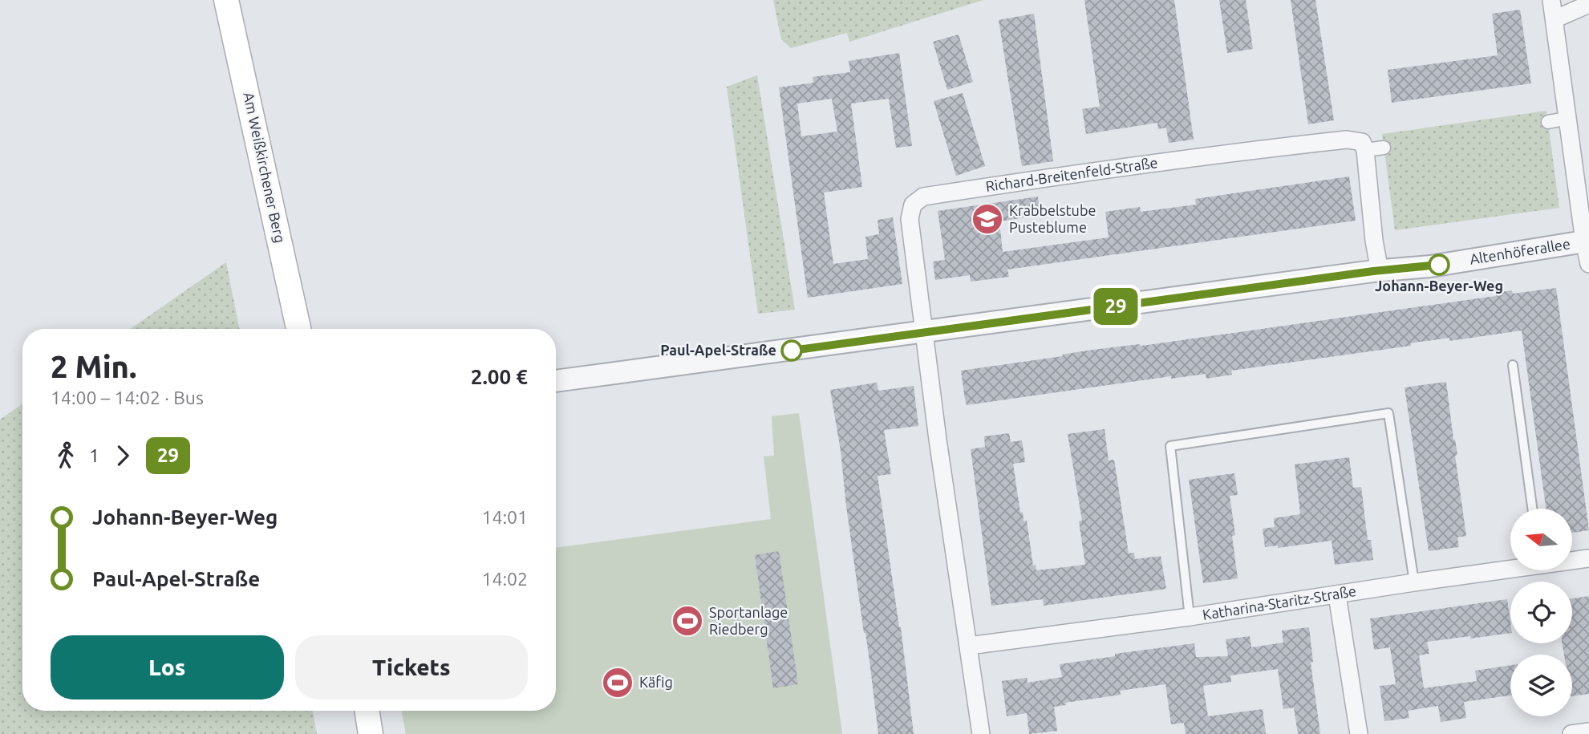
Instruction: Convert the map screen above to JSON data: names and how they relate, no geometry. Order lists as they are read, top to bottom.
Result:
{
  "streets": {
    "main road": ["Am Weißkirchener Berg"],
    "street": ["Richard-Breitenfeld-Straße", "Altenhöferallee", "Katharina-Staritz-Straße"]
  },
  "crossings": [
    ["Richard-Breitenfeld-Straße", "Altenhöferallee"]
  ],
  "places": {
    "school or university": ["Krabbelstube Pusteblume"],
    "other": ["Johann-Beyer-Weg", "Paul-Apel-Straße"],
    "sports": ["Sportanlage Riedberg", "Käfig"]
  },
  "lines": ["bus line 29"],
  "north": "left",
  "page": {
    "on_map": "29",
    "heading": ["2 Min.", "14:00 – 14:02 · Bus", "2.00 €"],
    "legs": ["1", "29"],
    "list": [
      {
        "name": "Johann-Beyer-Weg",
        "value": "14:01"
      },
      {
        "name": "Paul-Apel-Straße",
        "value": "14:02"
      }
    ],
    "buttons": ["Los", "Tickets"]
  }
}
